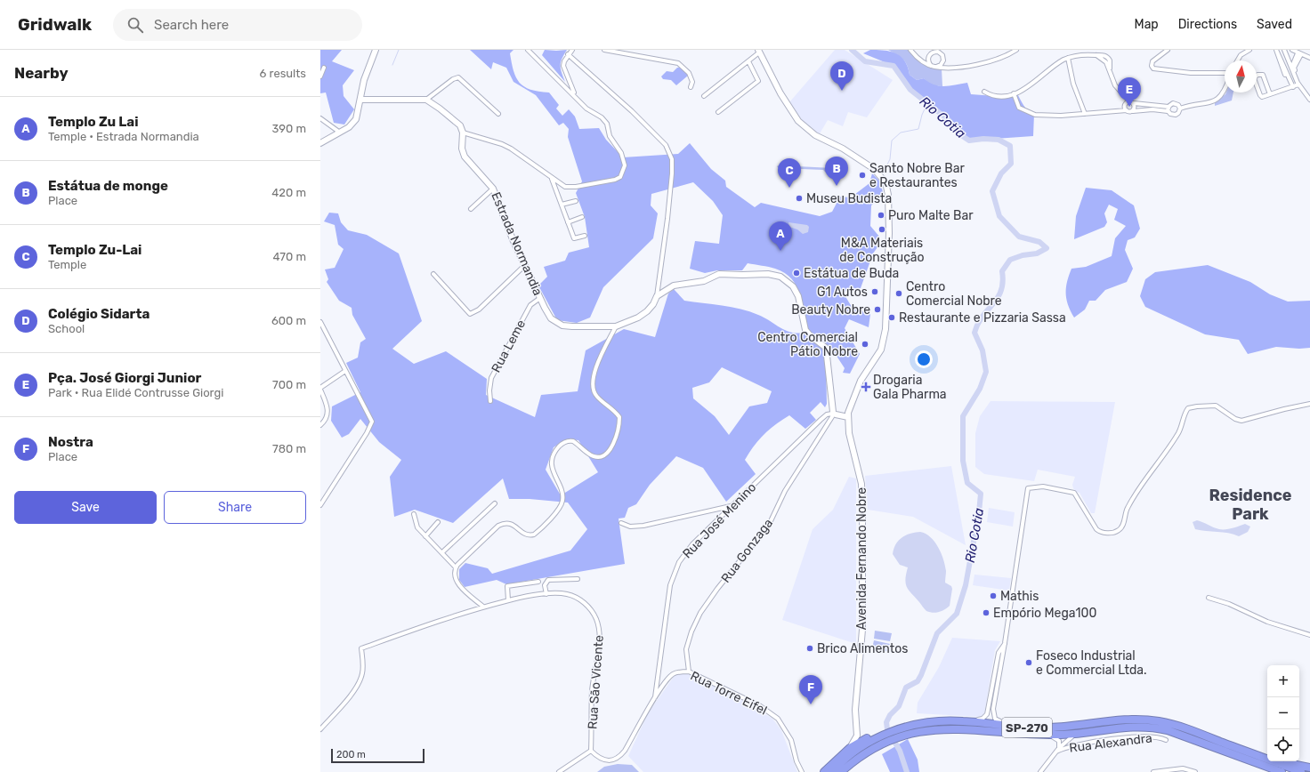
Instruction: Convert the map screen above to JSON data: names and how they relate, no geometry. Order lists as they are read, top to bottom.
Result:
{
  "streets": {
    "highway": ["SP-270"],
    "street": [
      "Estrada Normandia",
      "Rua Leme",
      "Rua José Menino",
      "Rua Gonzaga",
      "Avenida Fernando Nobre",
      "Rua São Vicente",
      "Rua Torre Eifel",
      "Rua Alexandra"
    ]
  },
  "crossings": [
    ["Estrada Normandia", "Rua Leme"],
    ["Estrada Normandia", "Rua José Menino"],
    ["Estrada Normandia", "Rua Gonzaga"],
    ["Rua José Menino", "Rua Gonzaga"],
    ["Rua José Menino", "Rua Torre Eifel"],
    ["Rua Gonzaga", "Rua Torre Eifel"]
  ],
  "districts": ["Residence Park"],
  "water": ["Rio Cotia"],
  "places": {
    "other": [
      "Santo Nobre Bar e Restaurantes",
      "Museu Budista",
      "Puro Malte Bar",
      "M&A Materiais de Construção",
      "Estátua de Buda",
      "G1 Autos",
      "Centro Comercial Nobre",
      "Beauty Nobre",
      "Restaurante e Pizzaria Sassa",
      "Centro Comercial Pátio Nobre",
      "Mathis",
      "Empório Mega100",
      "Brico Alimentos",
      "Foseco Industrial e Commercial Ltda."
    ],
    "health": ["Drogaria Gala Pharma"]
  },
  "scale_bar": "200 m",
  "north": "top",
  "page": {
    "header": "Gridwalk",
    "search": "Search here",
    "nav": ["Map", "Directions", "Saved"],
    "heading": ["Nearby", "6 results"],
    "pins": [
      "D",
      "E",
      "B",
      "C",
      "A",
      "F"
    ],
    "list": [
      {
        "mark": "A",
        "name": "Templo Zu Lai",
        "note": "Temple · Estrada Normandia",
        "value": "390 m"
      },
      {
        "mark": "B",
        "name": "Estátua de monge",
        "note": "Place",
        "value": "420 m"
      },
      {
        "mark": "C",
        "name": "Templo Zu-Lai",
        "note": "Temple",
        "value": "470 m"
      },
      {
        "mark": "D",
        "name": "Colégio Sidarta",
        "note": "School",
        "value": "600 m"
      },
      {
        "mark": "E",
        "name": "Pça. José Giorgi Junior",
        "note": "Park · Rua Elidé Contrusse Giorgi",
        "value": "700 m"
      },
      {
        "mark": "F",
        "name": "Nostra",
        "note": "Place",
        "value": "780 m"
      }
    ],
    "buttons": ["Save", "Share"],
    "map_buttons": ["+", "−"],
    "scale": "200 m"
  }
}
